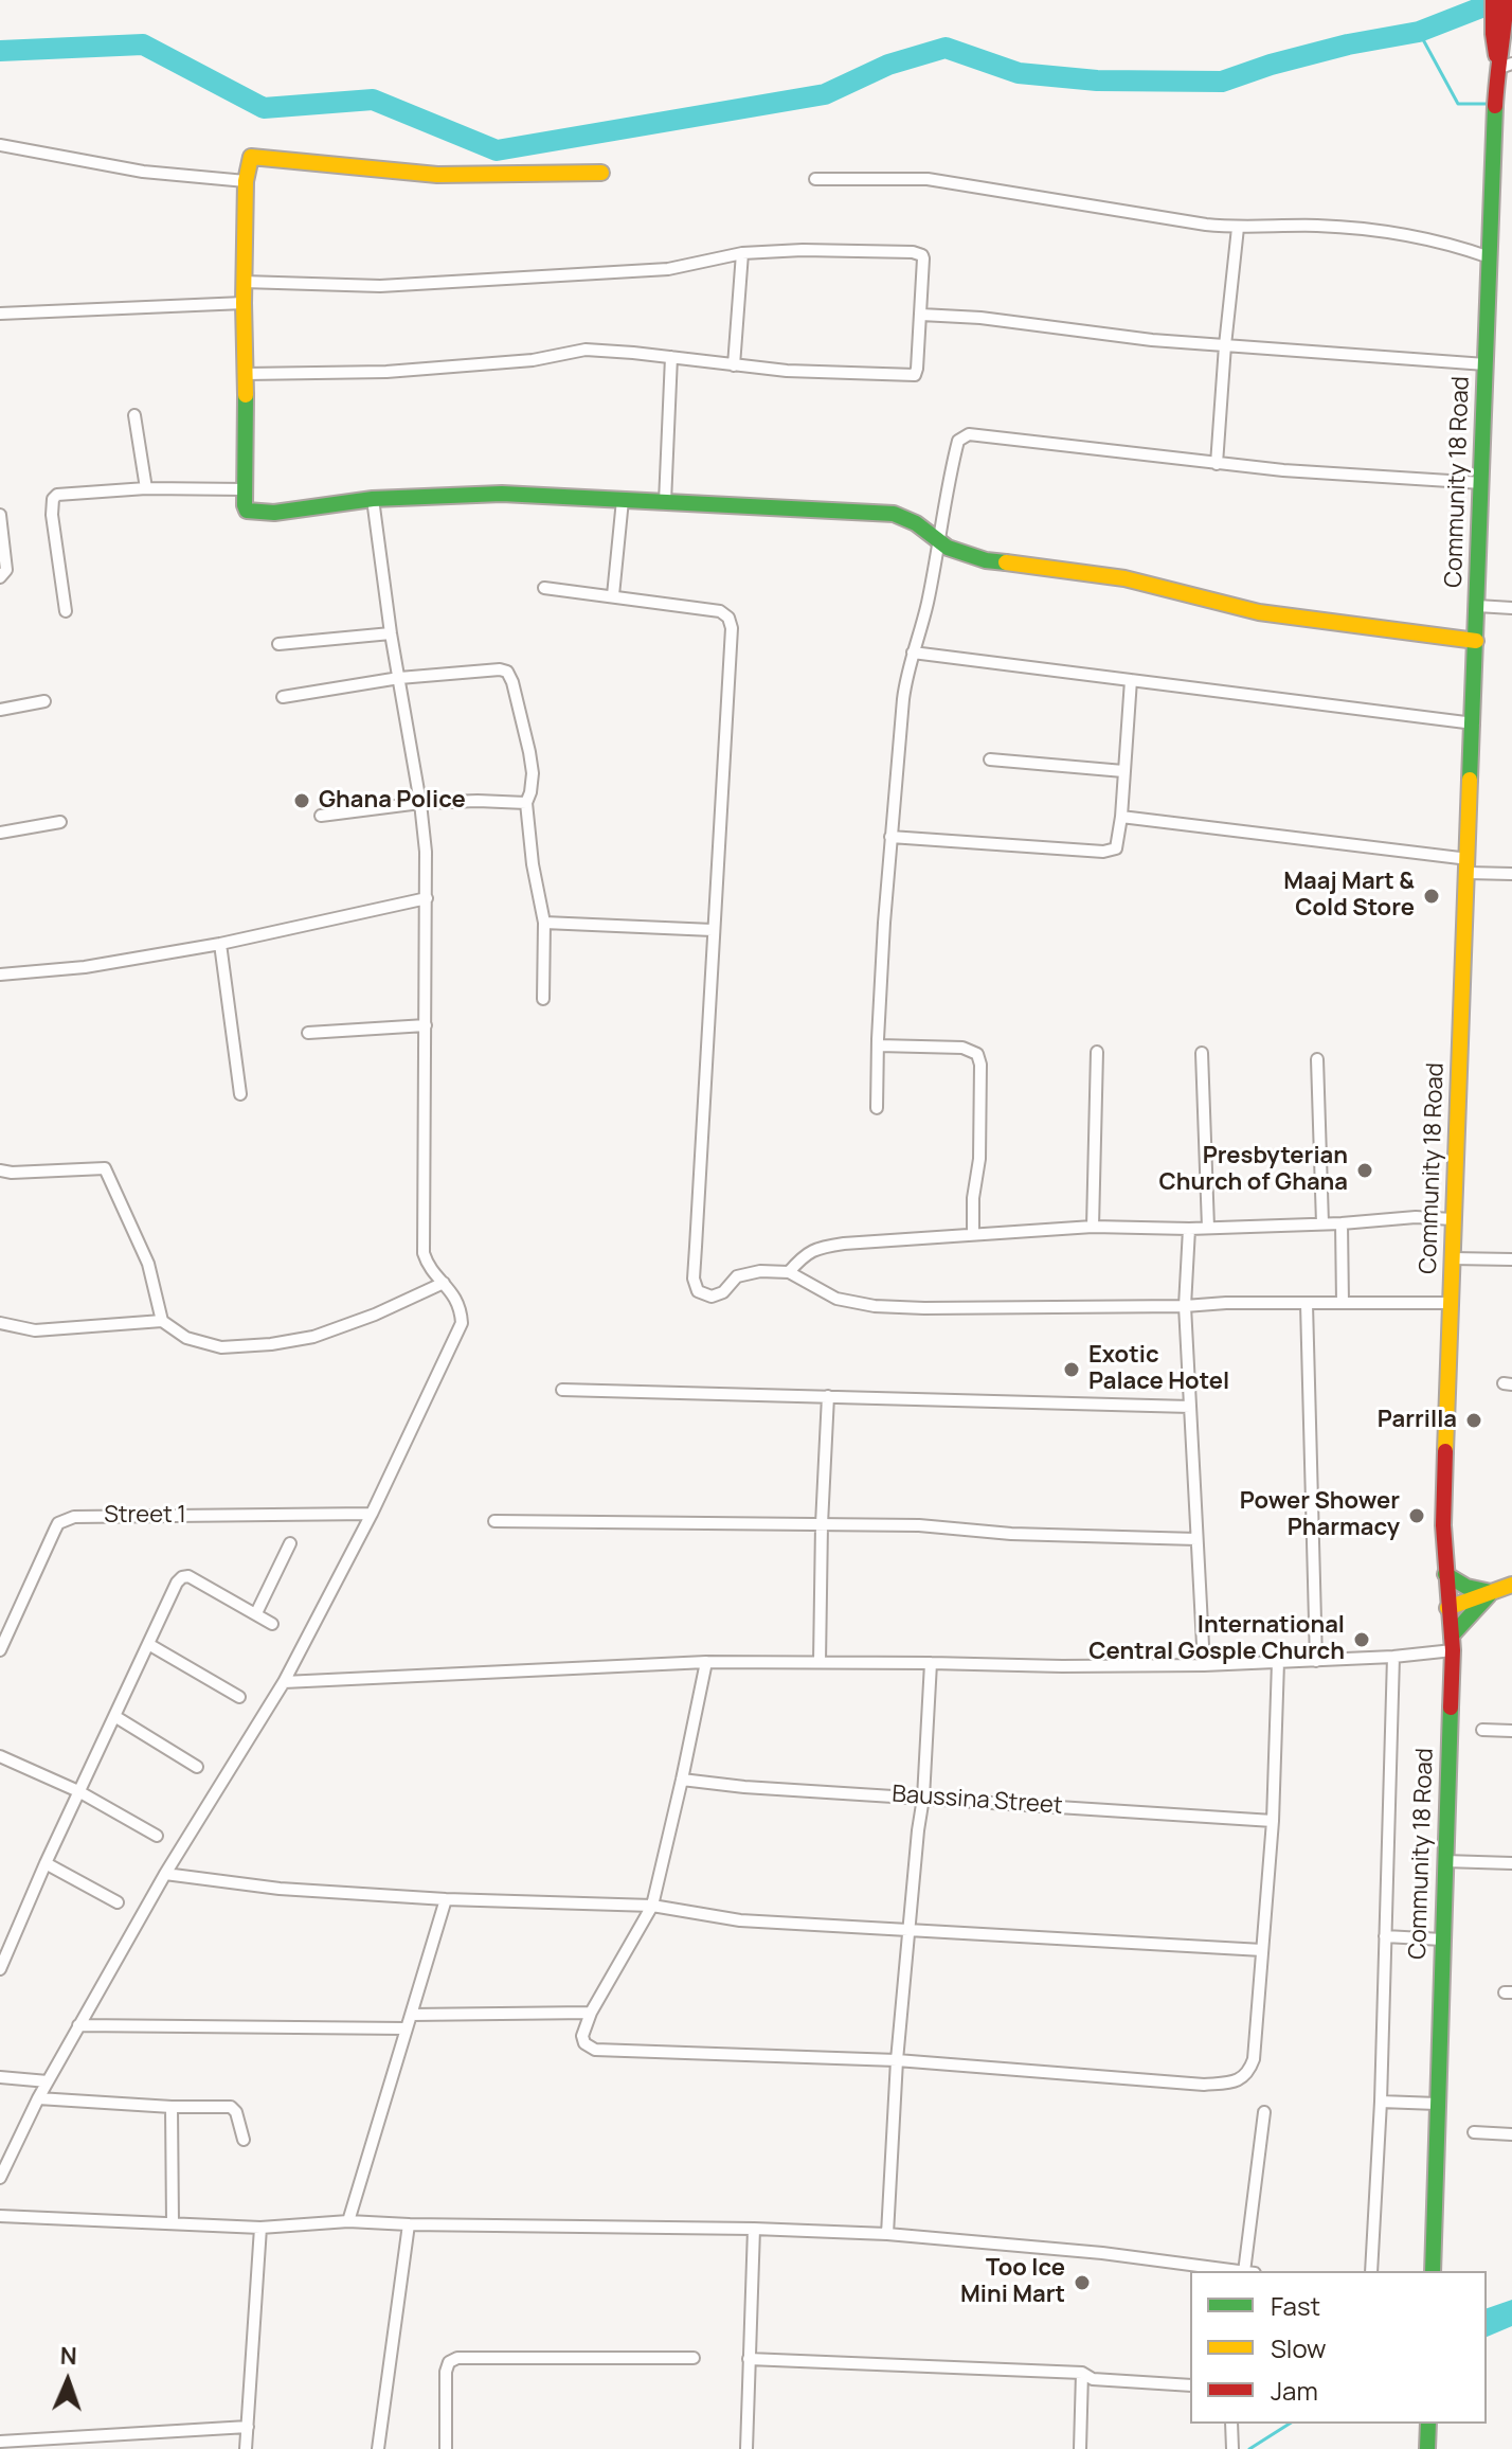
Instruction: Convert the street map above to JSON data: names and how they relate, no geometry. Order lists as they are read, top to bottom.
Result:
{
  "streets": {
    "main road": ["Community 18 Road"],
    "street": ["Street 1", "Baussina Street"]
  },
  "places": [
    "Ghana Police",
    "Maaj Mart & Cold Store",
    "Presbyterian Church of Ghana",
    "Exotic Palace Hotel",
    "Parrilla",
    "Power Shower Pharmacy",
    "International Central Gosple Church",
    "Too Ice Mini Mart"
  ],
  "legend": ["Fast", "Slow", "Jam"],
  "north": "top"
}
